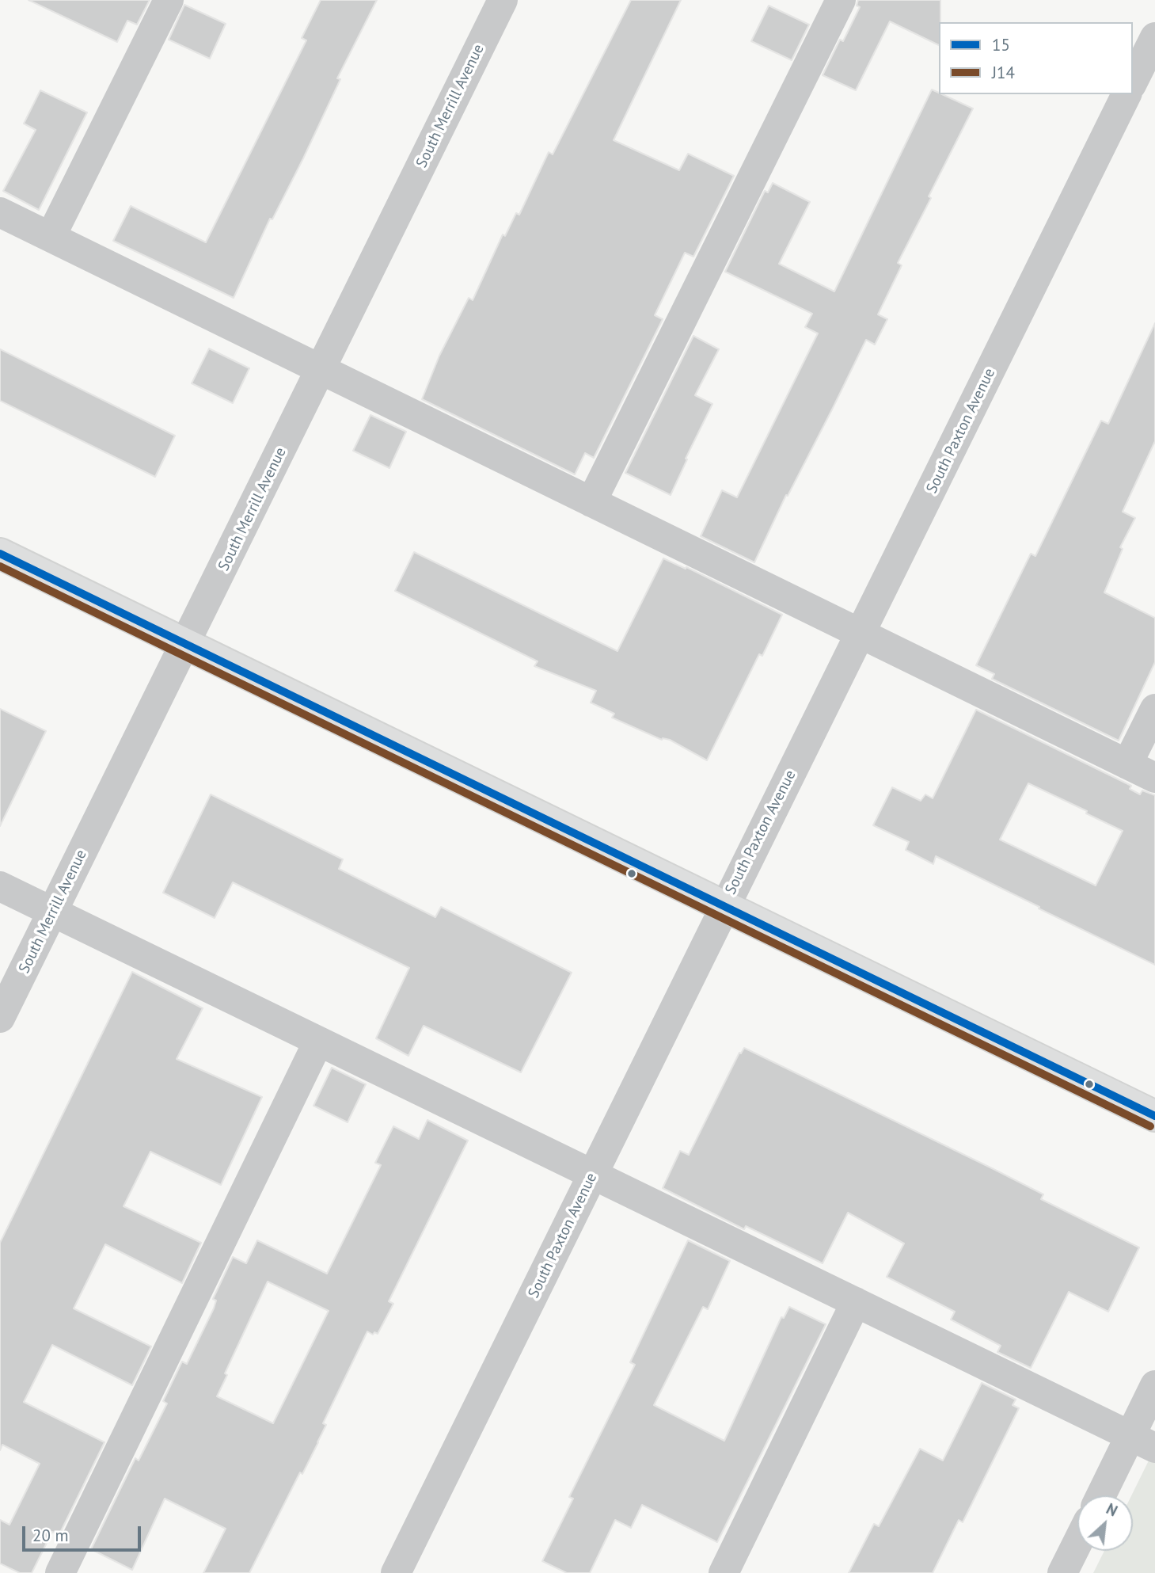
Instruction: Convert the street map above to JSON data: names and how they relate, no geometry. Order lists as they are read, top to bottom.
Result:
{
  "streets": {
    "street": ["South Merrill Avenue", "South Paxton Avenue"]
  },
  "lines": ["transit line 15", "transit line J14"],
  "legend": ["15", "J14"],
  "scale_bar": "20 m",
  "north": "top right"
}
